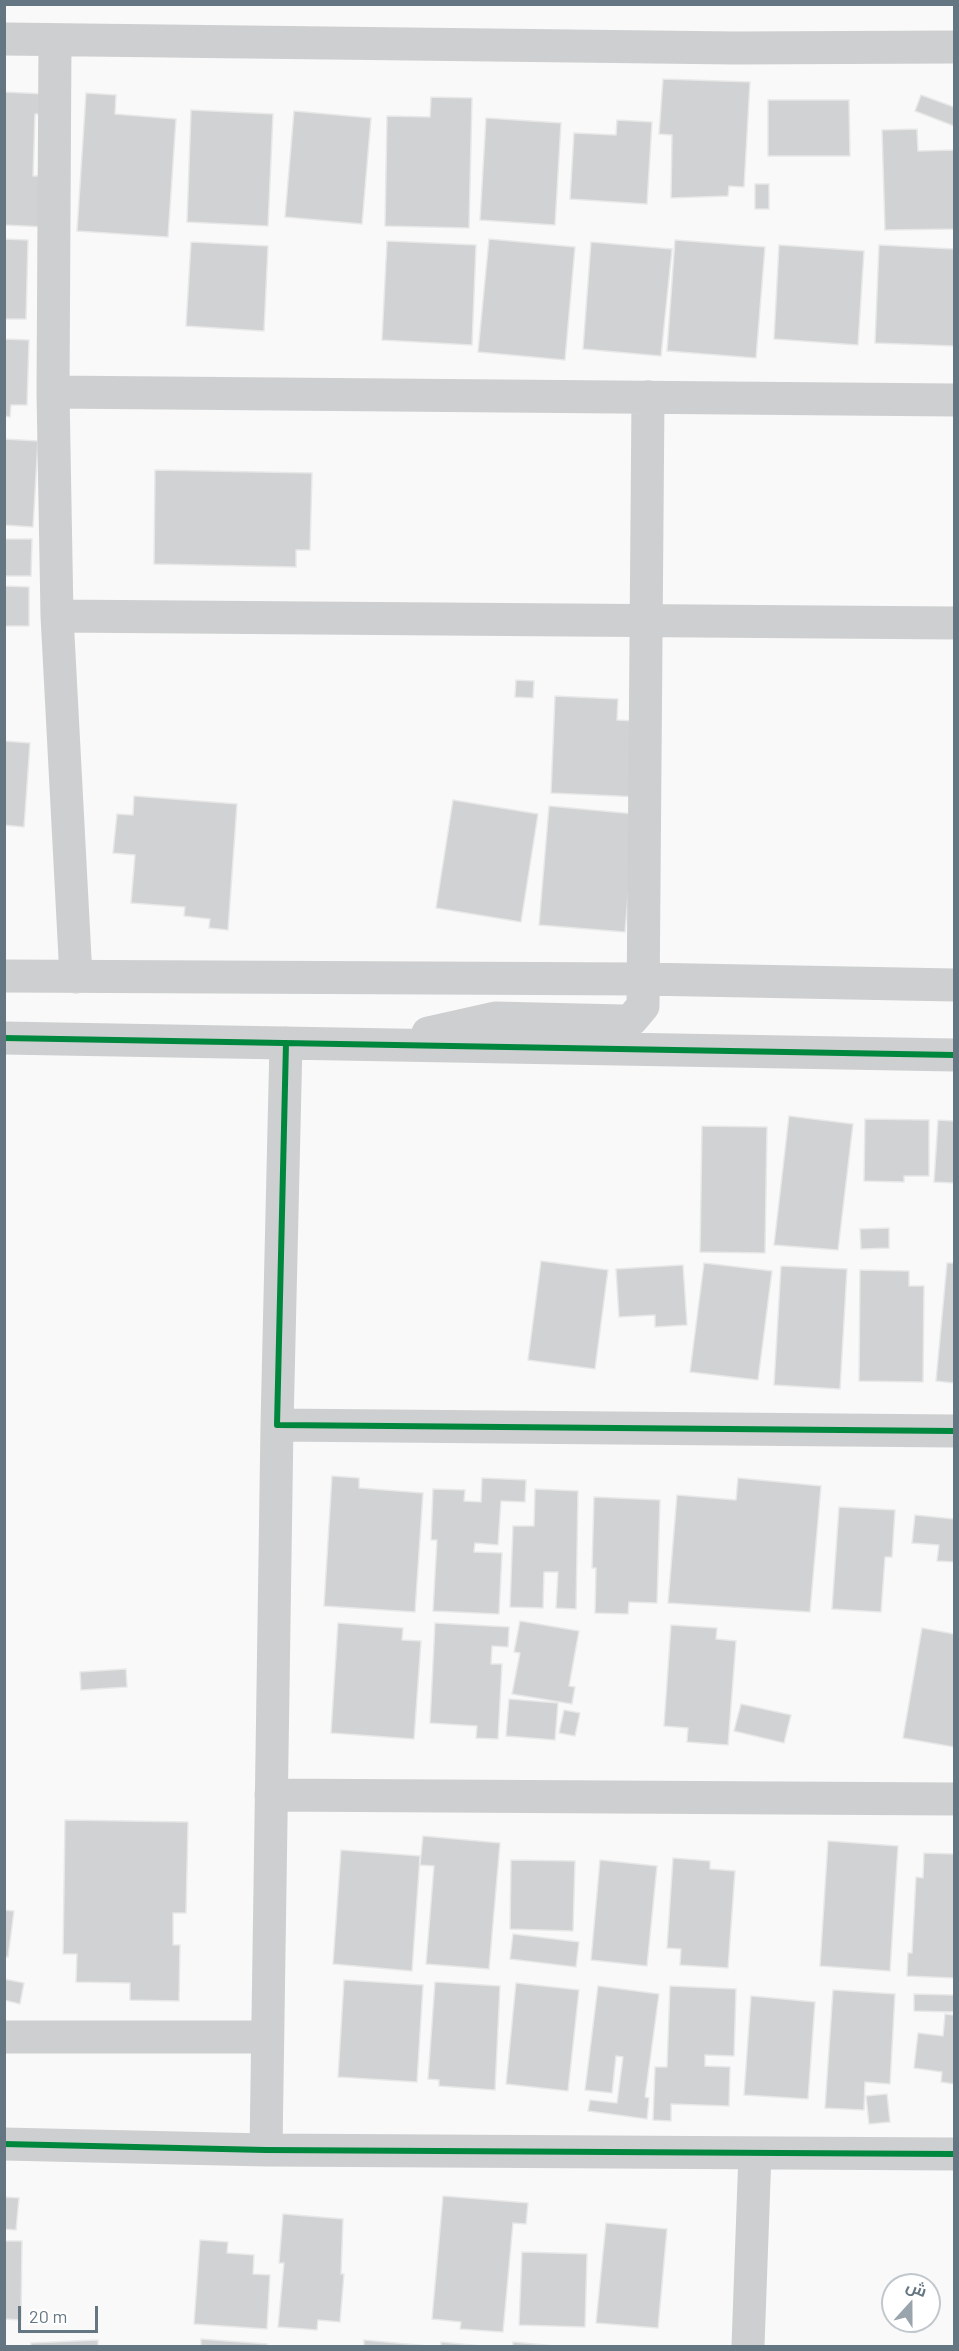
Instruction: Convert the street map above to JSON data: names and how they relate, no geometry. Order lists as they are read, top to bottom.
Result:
{
  "scale_bar": "20 m",
  "north": "top"
}
